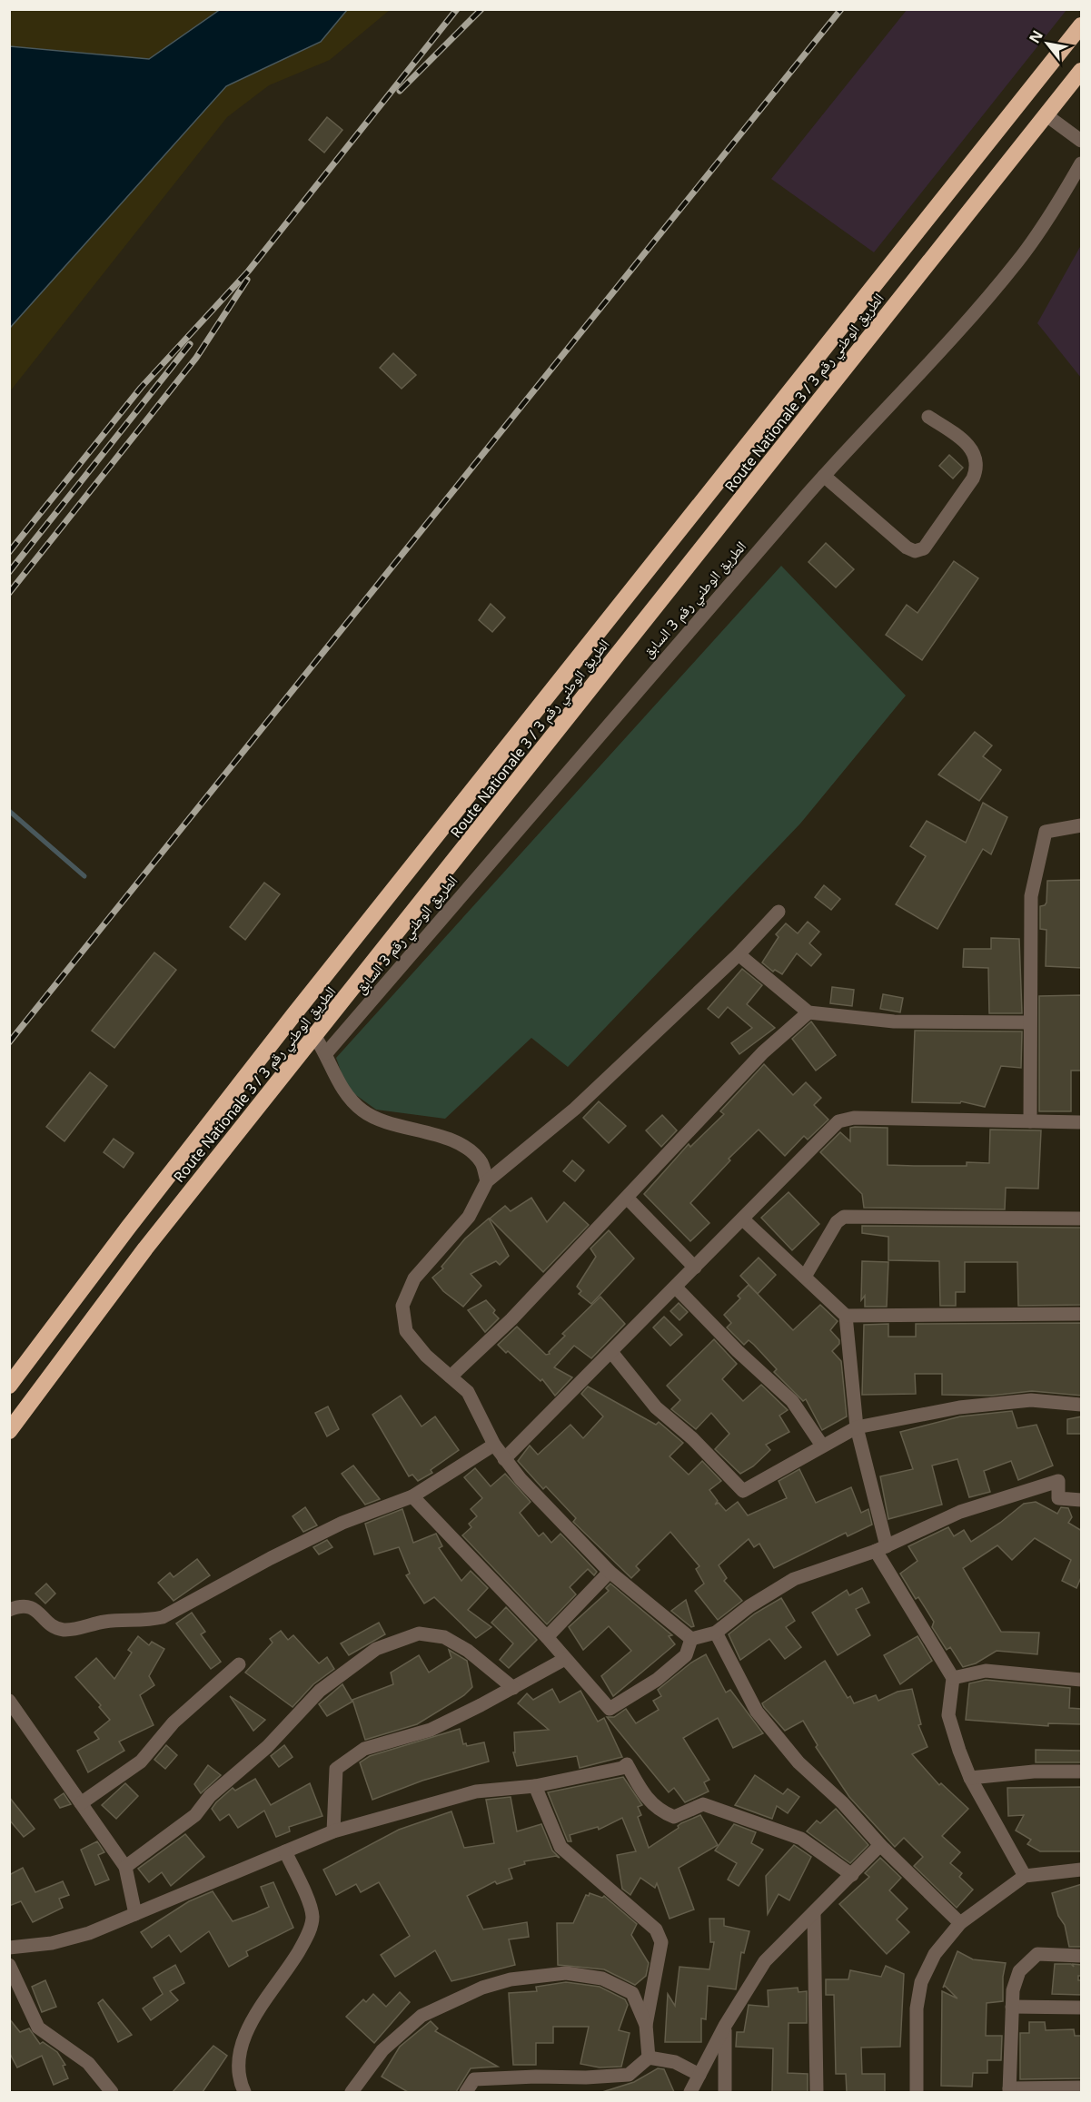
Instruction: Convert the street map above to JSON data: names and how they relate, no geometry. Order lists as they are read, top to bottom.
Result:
{
  "streets": {
    "highway": ["Route Nationale 3 / الطريق الوطني رقم 3"],
    "street": ["الطريق الوطني رقم 3 السابق"]
  },
  "north": "top left"
}
